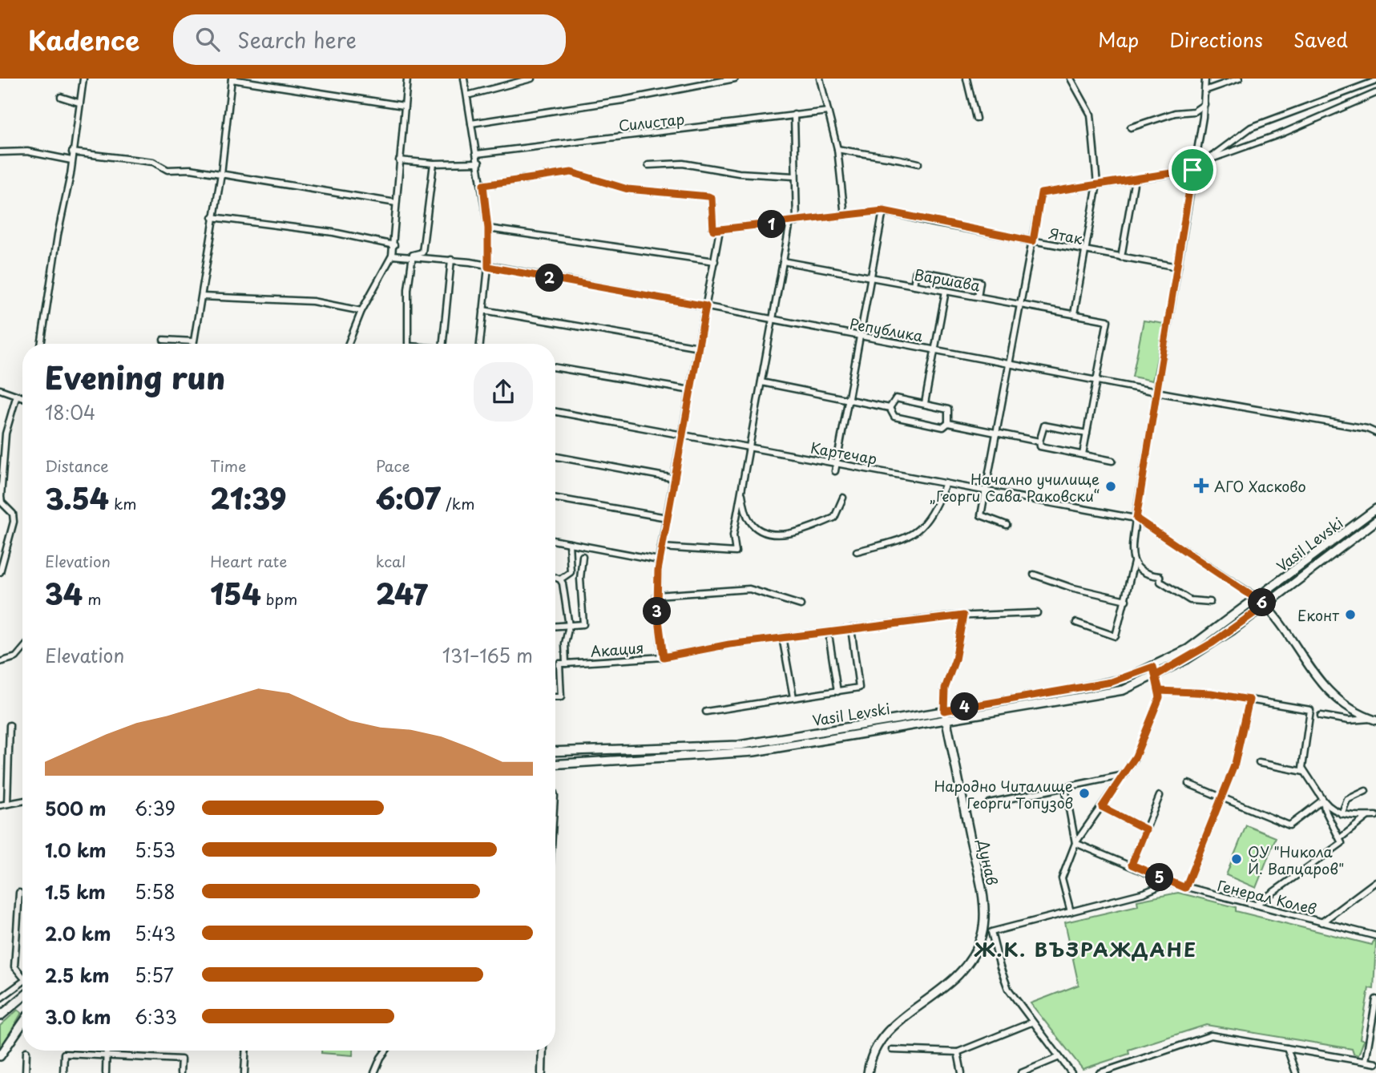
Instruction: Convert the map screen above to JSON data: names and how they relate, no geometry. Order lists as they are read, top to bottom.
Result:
{
  "streets": {
    "main road": ["Vasil Levski", "Дунав"],
    "street": [
      "Силистар",
      "Ятак",
      "Варшава",
      "Република",
      "Картечар",
      "Акация",
      "Генерал Колев"
    ]
  },
  "crossings": [
    ["Варшава", "Република"],
    ["Vasil Levski", "Дунав"],
    ["Акация", "Дунав"]
  ],
  "districts": ["Ж.К. ВЪЗРАЖДАНЕ"],
  "places": {
    "health": ["АГО Хасково"],
    "other": [
      "Начално училище „Георги Сава Раковски“",
      "Еконт",
      "Народно Читалище Георги Топузов",
      "ОУ \"Никола Й. Вапцаров\""
    ]
  },
  "page": {
    "header": "Kadence",
    "search": "Search here",
    "nav": ["Map", "Directions", "Saved"],
    "pins": [
      "1",
      "2",
      "6",
      "3",
      "4",
      "5"
    ],
    "heading": ["Evening run", "18:04"],
    "stats": [
      ["Distance", "3.54 km"],
      ["Time", "21:39"],
      ["Pace", "6:07 /km"],
      ["Elevation", "34 m"],
      ["Heart rate", "154 bpm"],
      ["kcal", "247"]
    ],
    "chart": ["Elevation", "131–165 m"],
    "list": [
      {
        "name": "500 m",
        "note": "6:39"
      },
      {
        "name": "1.0 km",
        "note": "5:53"
      },
      {
        "name": "1.5 km",
        "note": "5:58"
      },
      {
        "name": "2.0 km",
        "note": "5:43"
      },
      {
        "name": "2.5 km",
        "note": "5:57"
      },
      {
        "name": "3.0 km",
        "note": "6:33"
      }
    ]
  }
}
